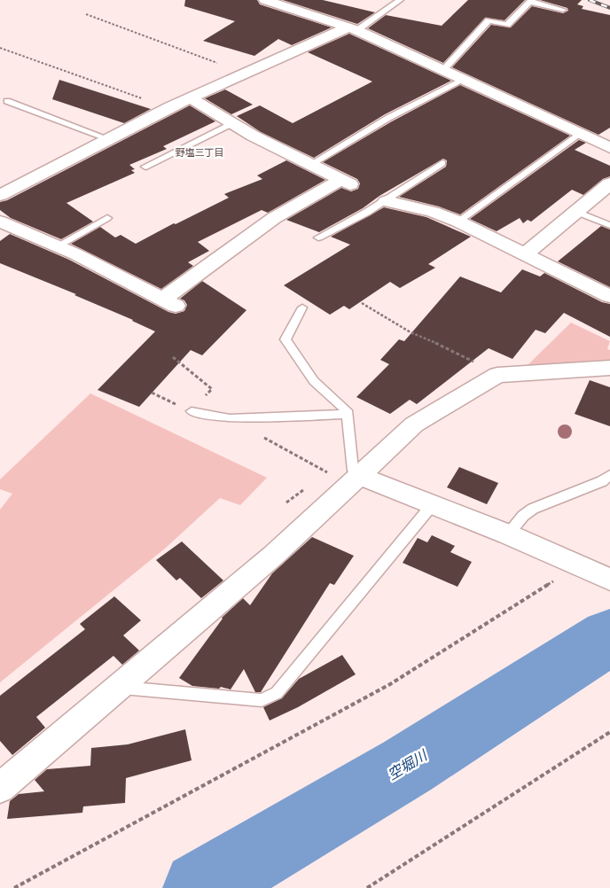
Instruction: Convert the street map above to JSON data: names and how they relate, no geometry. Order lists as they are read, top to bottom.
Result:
{
  "districts": ["野塩三丁目"],
  "water": ["空堀川"]
}
